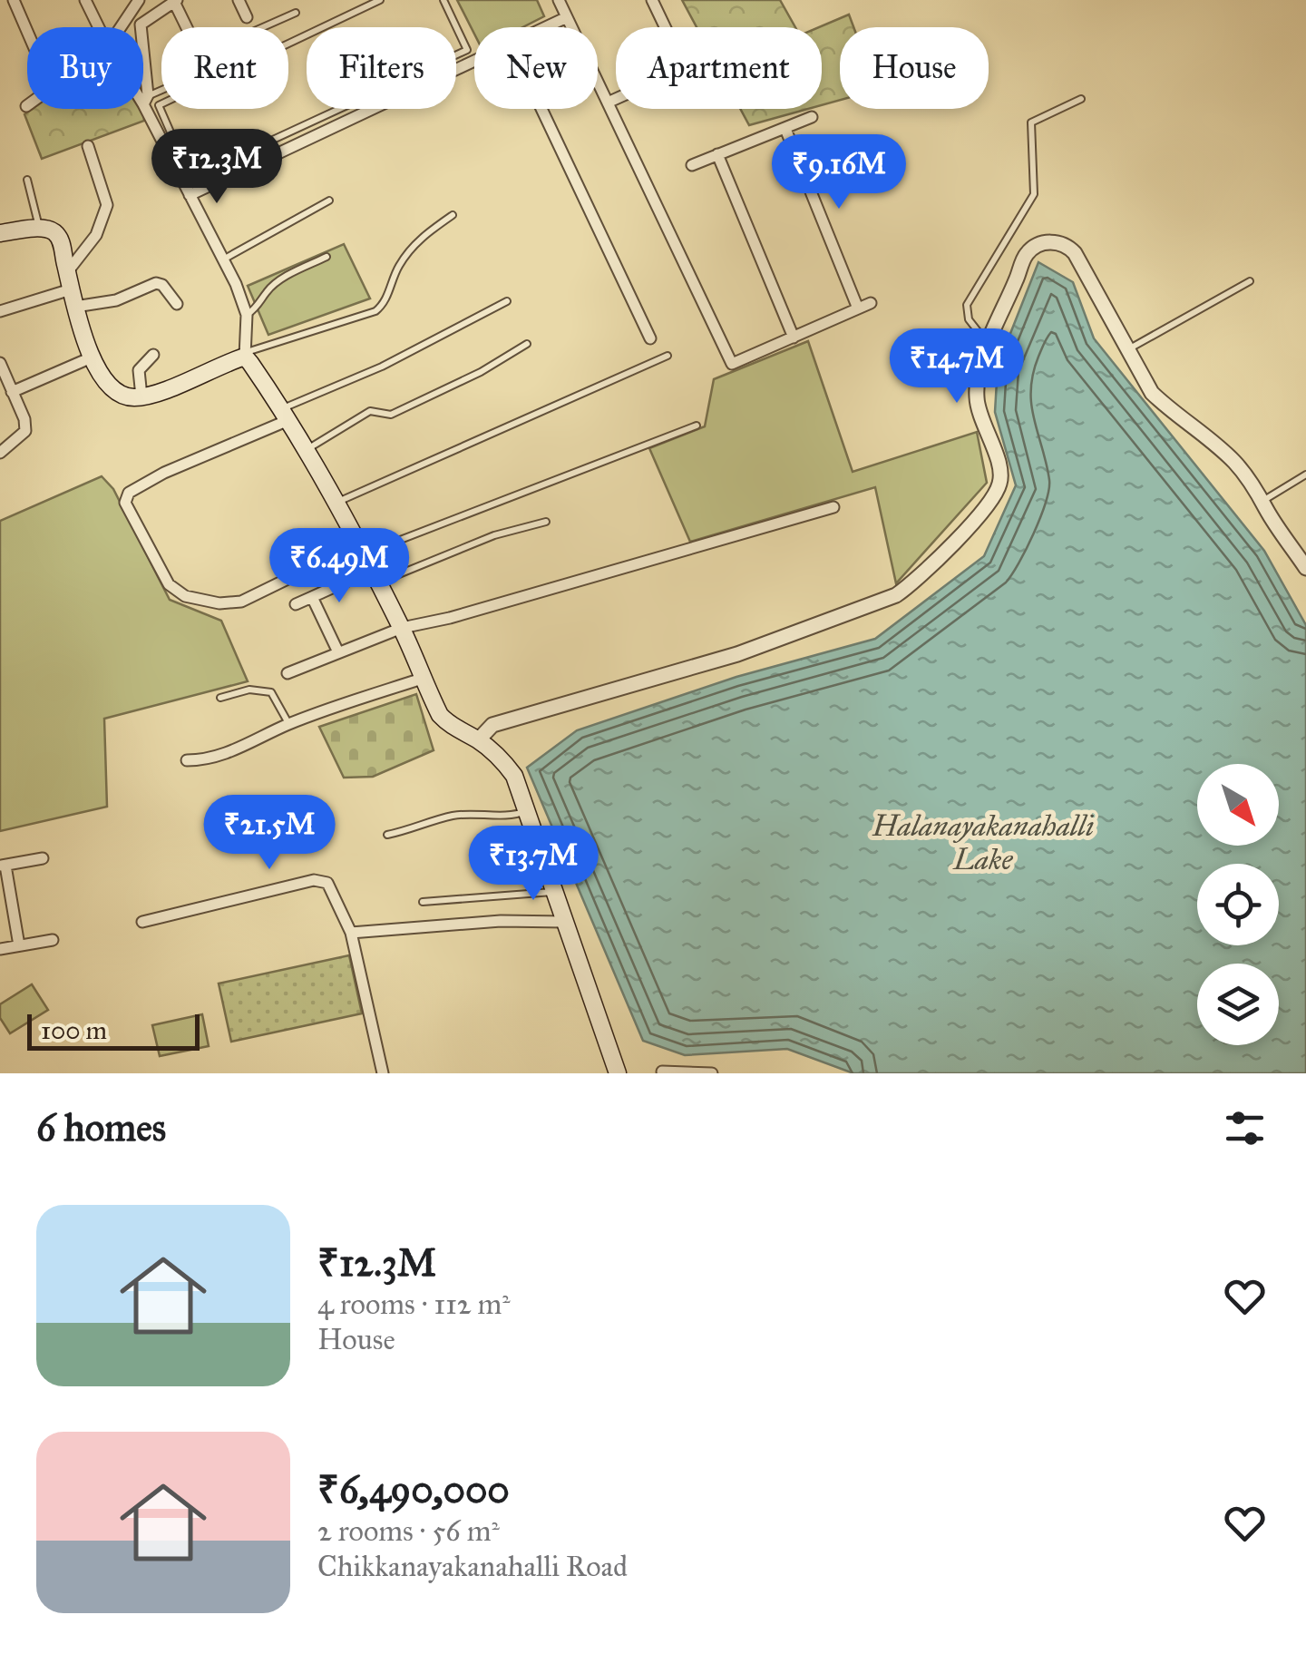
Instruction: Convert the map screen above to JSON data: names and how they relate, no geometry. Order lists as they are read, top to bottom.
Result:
{
  "water": ["Halanayakanahalli Lake"],
  "scale_bar": "100 m",
  "north": "bottom right",
  "page": {
    "chip": [
      "Buy",
      "Rent",
      "Filters",
      "New",
      "Apartment",
      "House"
    ],
    "price": [
      "₹12.3M",
      "₹9.16M",
      "₹14.7M",
      "₹6.49M",
      "₹21.5M",
      "₹13.7M"
    ],
    "scale": "100 m",
    "heading": "6 homes",
    "list": [
      {
        "name": "₹12.3M",
        "note": "4 rooms · 112 m² · House"
      },
      {
        "name": "₹6,490,000",
        "note": "2 rooms · 56 m² · Chikkanayakanahalli Road"
      }
    ]
  }
}
